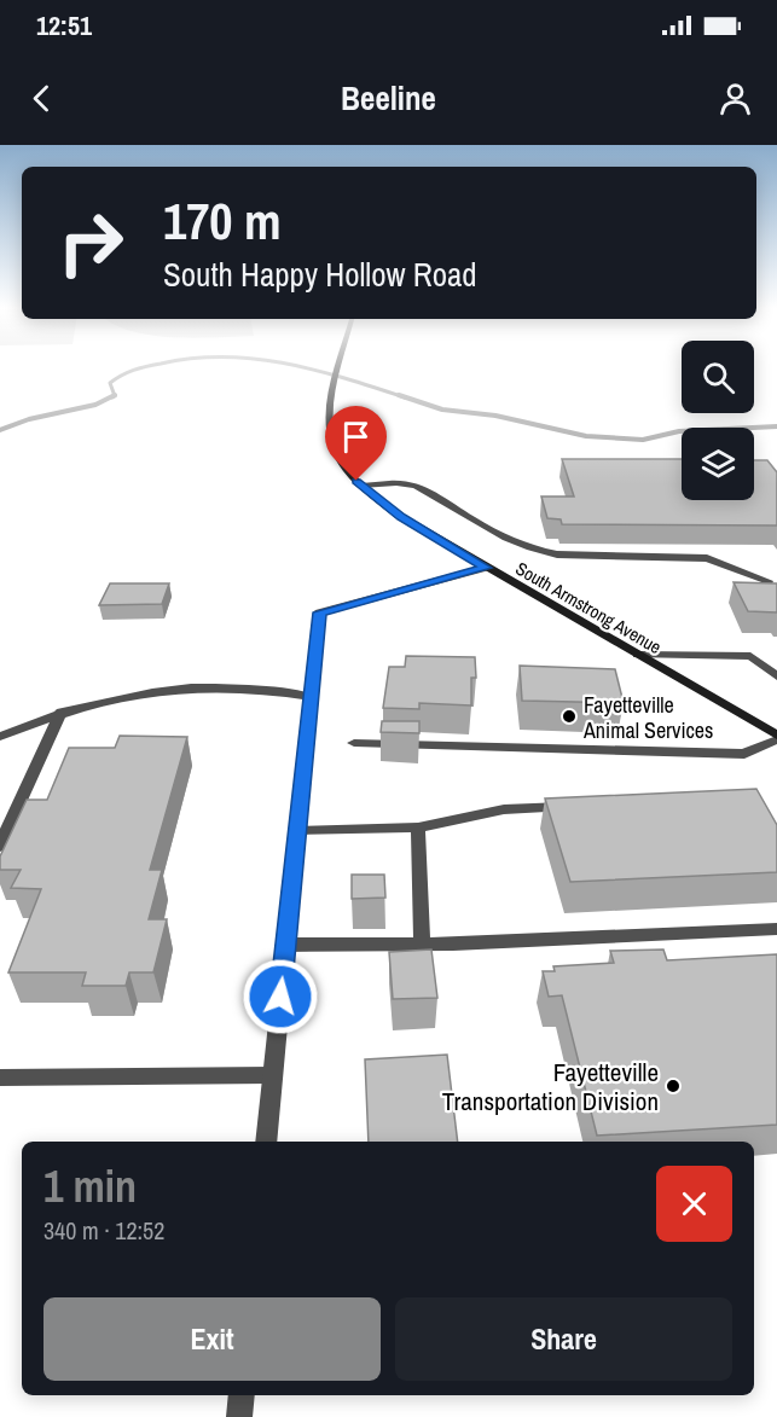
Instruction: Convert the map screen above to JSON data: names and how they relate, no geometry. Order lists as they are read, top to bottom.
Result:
{
  "streets": {
    "street": ["South Armstrong Avenue"]
  },
  "places": ["Fayetteville Animal Services", "Fayetteville Transportation Division"],
  "page": {
    "status": "12:51",
    "header": "Beeline",
    "turn": ["170 m", "South Happy Hollow Road"],
    "heading": ["1 min", "340 m · 12:52"],
    "buttons": ["Exit", "Share"]
  }
}
